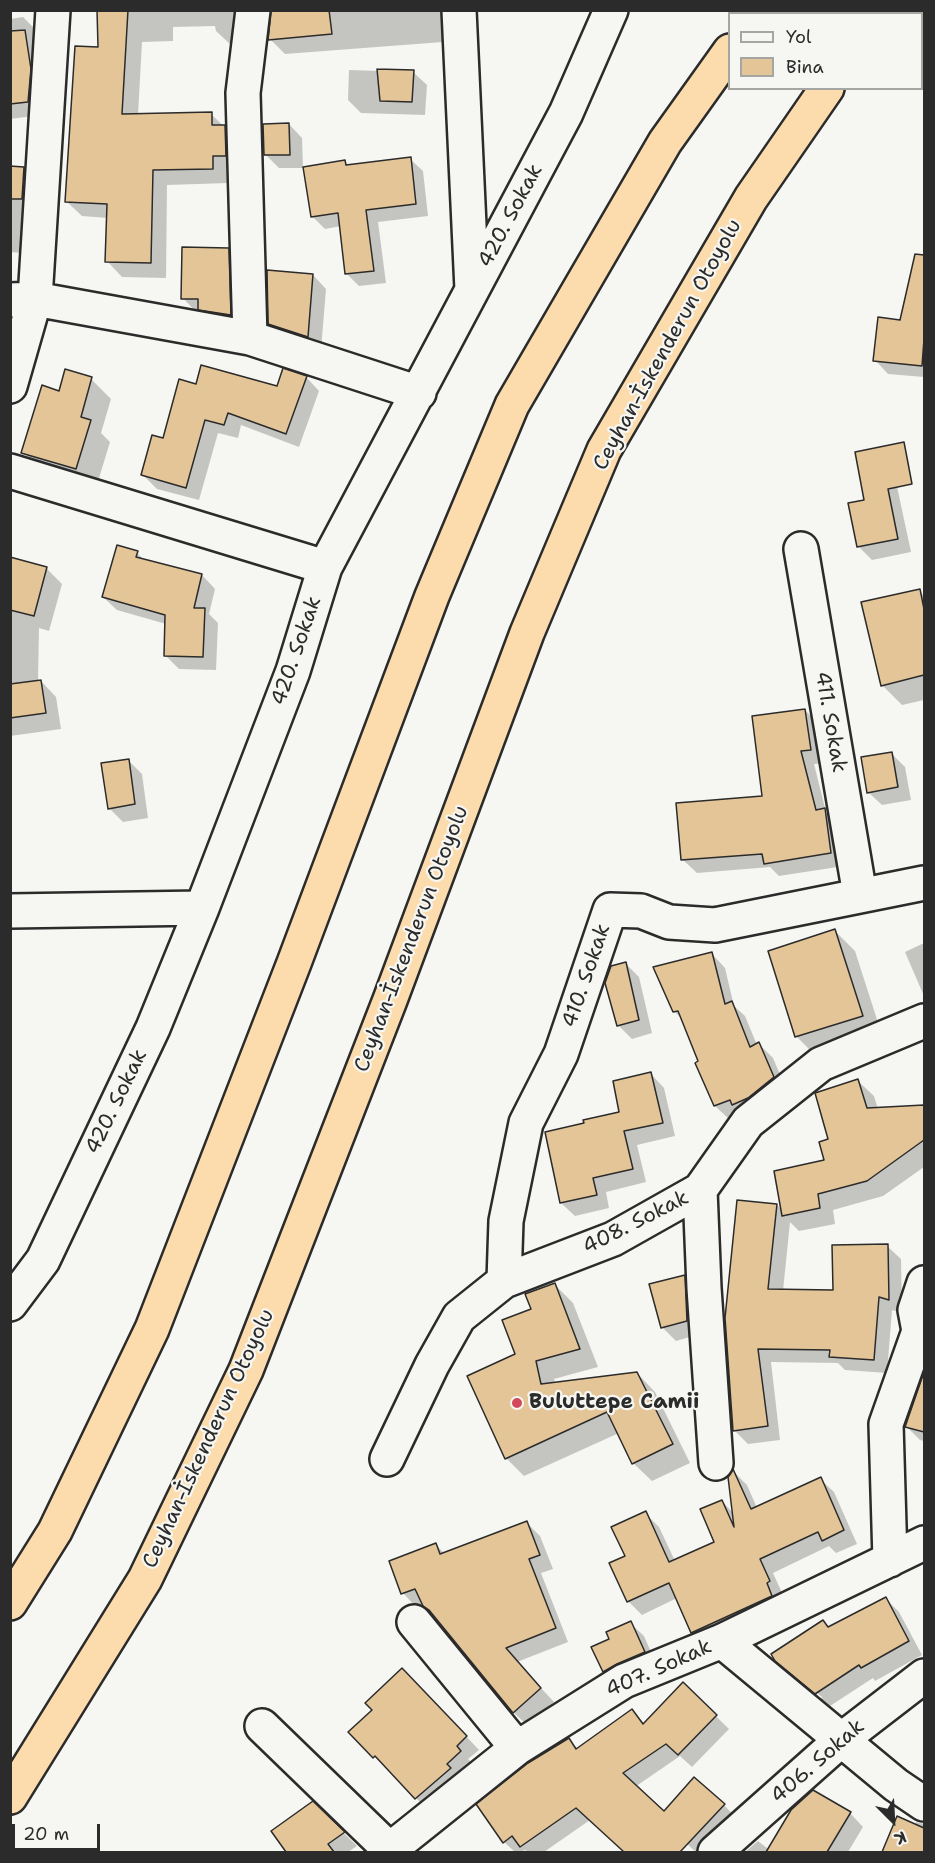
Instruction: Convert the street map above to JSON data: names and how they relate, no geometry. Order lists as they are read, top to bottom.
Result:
{
  "streets": {
    "highway": ["Ceyhan-İskenderun Otoyolu"],
    "street": [
      "420. Sokak",
      "411. Sokak",
      "410. Sokak",
      "408. Sokak",
      "407. Sokak",
      "406. Sokak"
    ]
  },
  "crossings": [
    ["411. Sokak", "410. Sokak"],
    ["410. Sokak", "408. Sokak"]
  ],
  "places": ["Buluttepe Camii"],
  "legend": ["Yol", "Bina"],
  "scale_bar": "20 m",
  "north": "bottom right"
}
